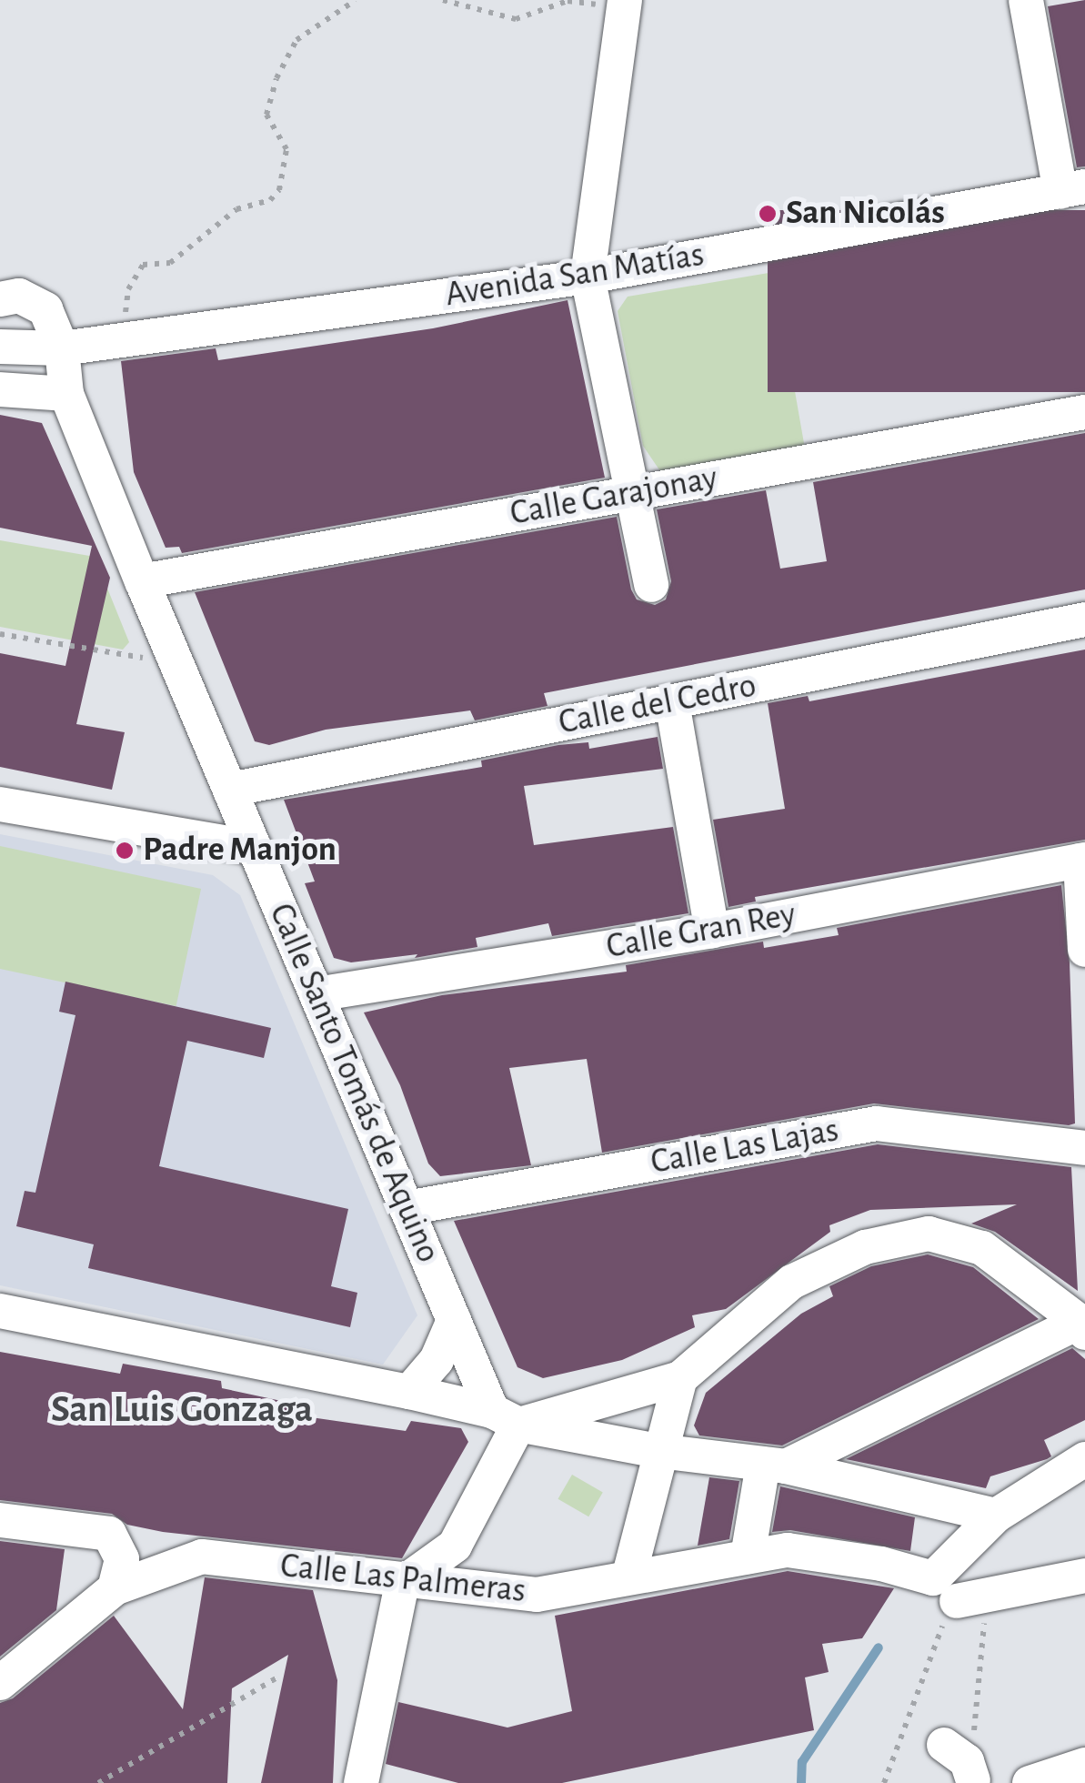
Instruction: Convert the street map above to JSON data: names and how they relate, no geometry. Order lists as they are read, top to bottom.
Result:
{
  "streets": {
    "street": [
      "Avenida San Matías",
      "Calle Garajonay",
      "Calle del Cedro",
      "Calle Gran Rey",
      "Calle Santo Tomás de Aquino",
      "Calle Las Lajas",
      "Calle Las Palmeras"
    ]
  },
  "crossings": [
    ["Avenida San Matías", "Calle Santo Tomás de Aquino"],
    ["Calle Garajonay", "Calle Santo Tomás de Aquino"],
    ["Calle del Cedro", "Calle Santo Tomás de Aquino"],
    ["Calle Gran Rey", "Calle Santo Tomás de Aquino"],
    ["Calle Santo Tomás de Aquino", "Calle Las Lajas"]
  ],
  "districts": ["San Luis Gonzaga"],
  "places": ["San Nicolás", "Padre Manjon"]
}
